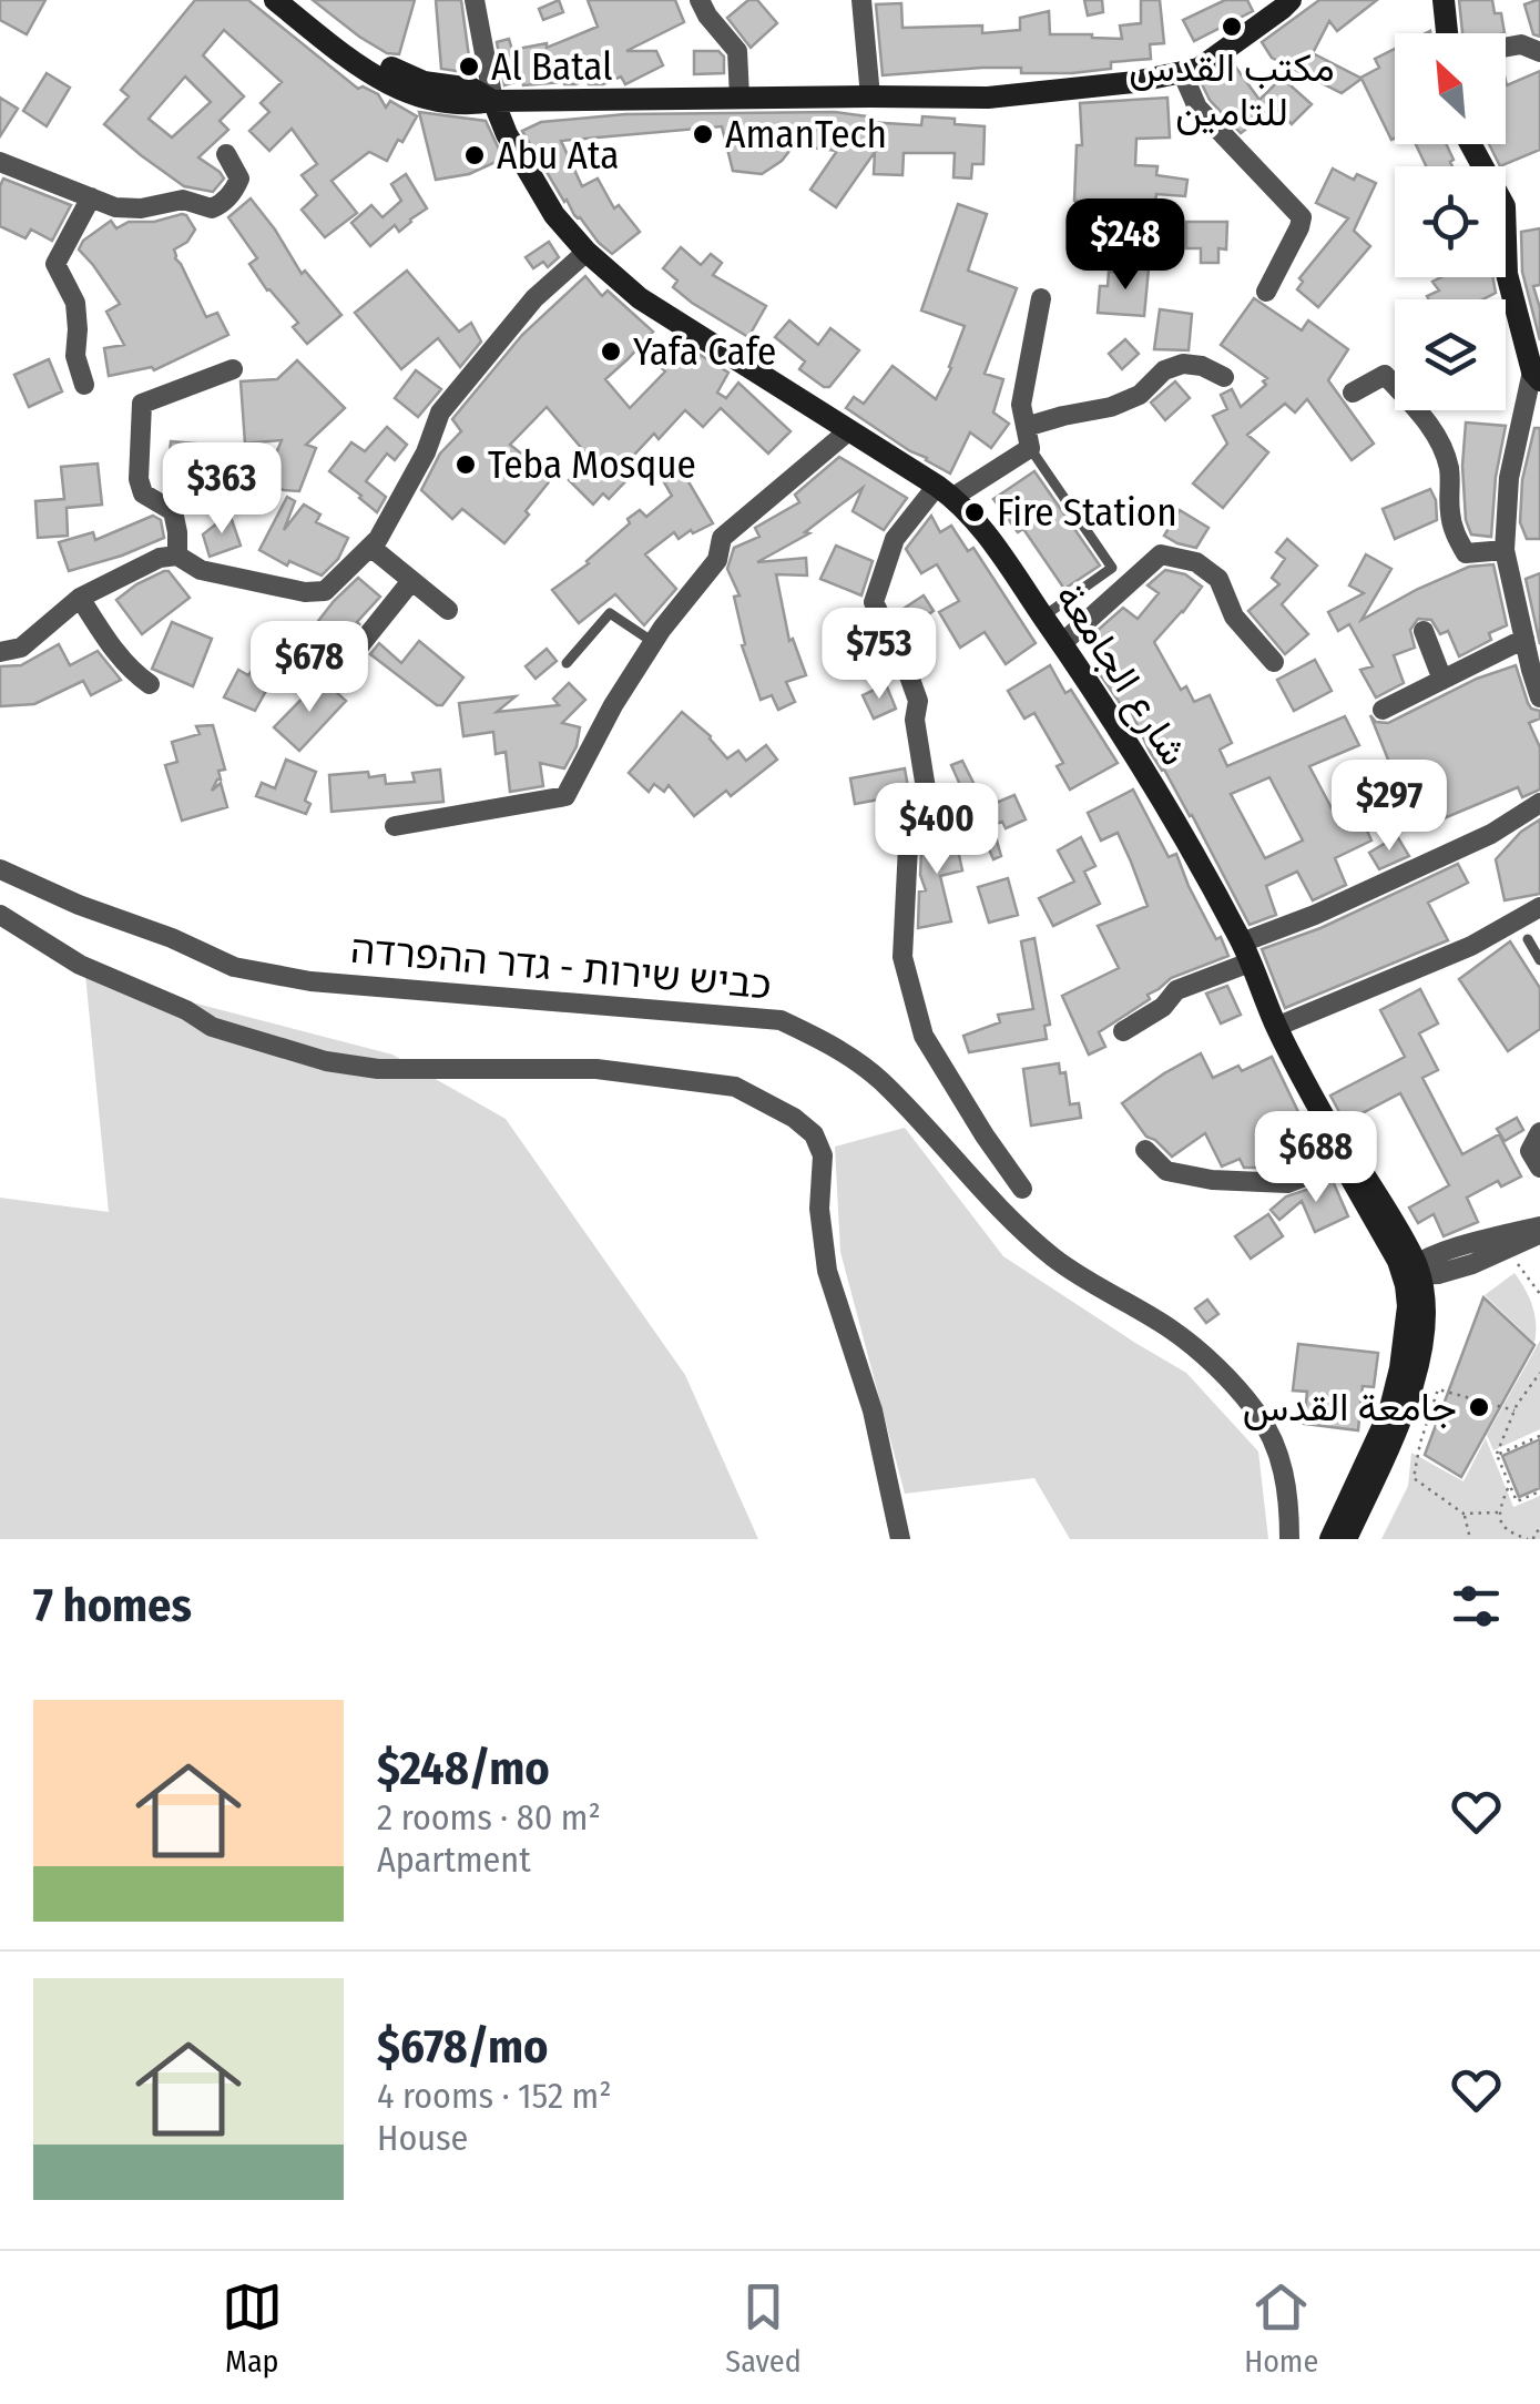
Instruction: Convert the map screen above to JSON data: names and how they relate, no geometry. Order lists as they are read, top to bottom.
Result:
{
  "streets": {
    "main road": ["شارع الجامعة"],
    "street": ["כביש שירות - גדר ההפרדה"]
  },
  "places": [
    "مكتب القدس للتامين",
    "Al Batal",
    "AmanTech",
    "Abu Ata",
    "Yafa Cafe",
    "Teba Mosque",
    "Fire Station",
    "جامعة القدس"
  ],
  "north": "top left",
  "page": {
    "price": [
      "$248",
      "$363",
      "$753",
      "$678",
      "$297",
      "$400",
      "$688"
    ],
    "heading": "7 homes",
    "list": [
      {
        "name": "$248/mo",
        "note": "2 rooms · 80 m² · Apartment"
      },
      {
        "name": "$678/mo",
        "note": "4 rooms · 152 m² · House"
      }
    ],
    "tabs": ["Map", "Saved", "Home"]
  }
}
